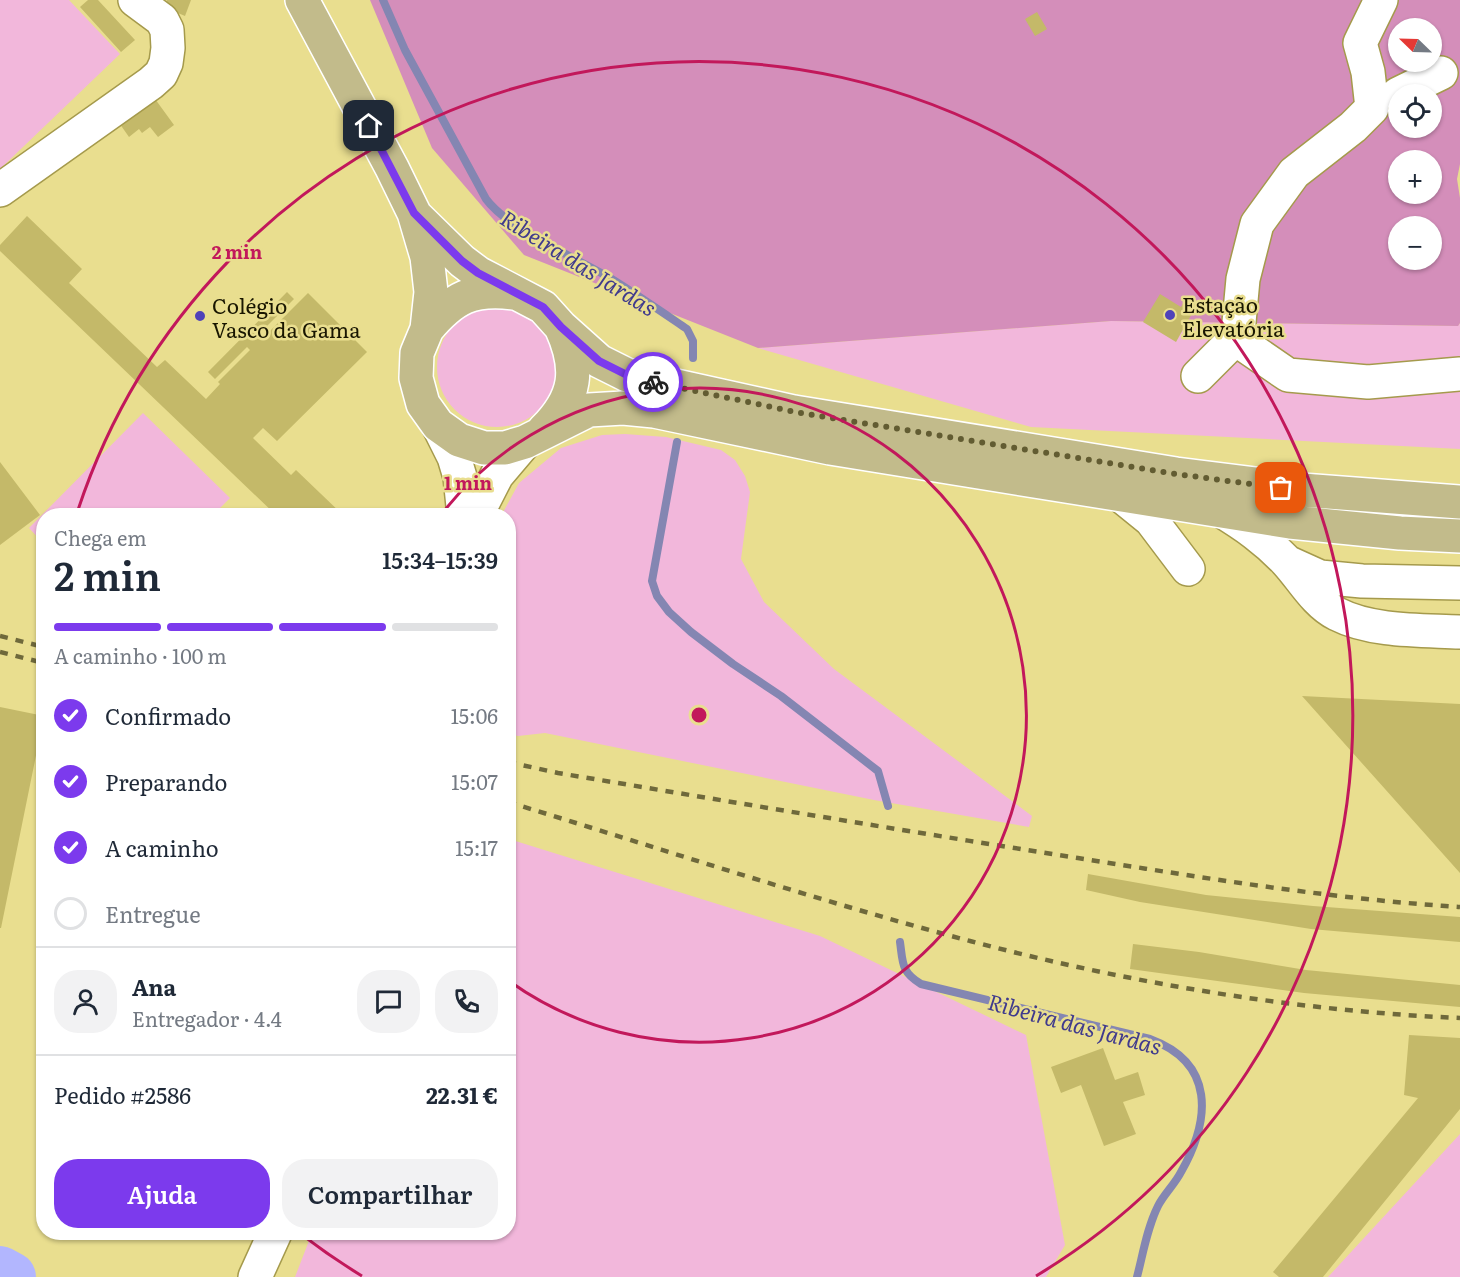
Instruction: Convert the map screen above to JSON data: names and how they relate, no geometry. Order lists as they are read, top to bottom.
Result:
{
  "water": ["Ribeira das Jardas"],
  "places": ["Estação Elevatória", "Colégio Vasco da Gama"],
  "north": "top left",
  "page": {
    "map_buttons": ["+", "−"],
    "heading": ["2 min", "Chega em", "15:34–15:39"],
    "panel": [
      "Ana",
      "Entregador · 4.4",
      "Pedido #2586",
      "22.31 €"
    ],
    "bar": "A caminho · 100 m",
    "list": [
      ["Confirmado", "15:06"],
      ["Preparando", "15:07"],
      ["A caminho", "15:17"],
      "Entregue"
    ],
    "buttons": ["Ajuda", "Compartilhar"]
  },
  "rings": ["2 min", "1 min"]
}
